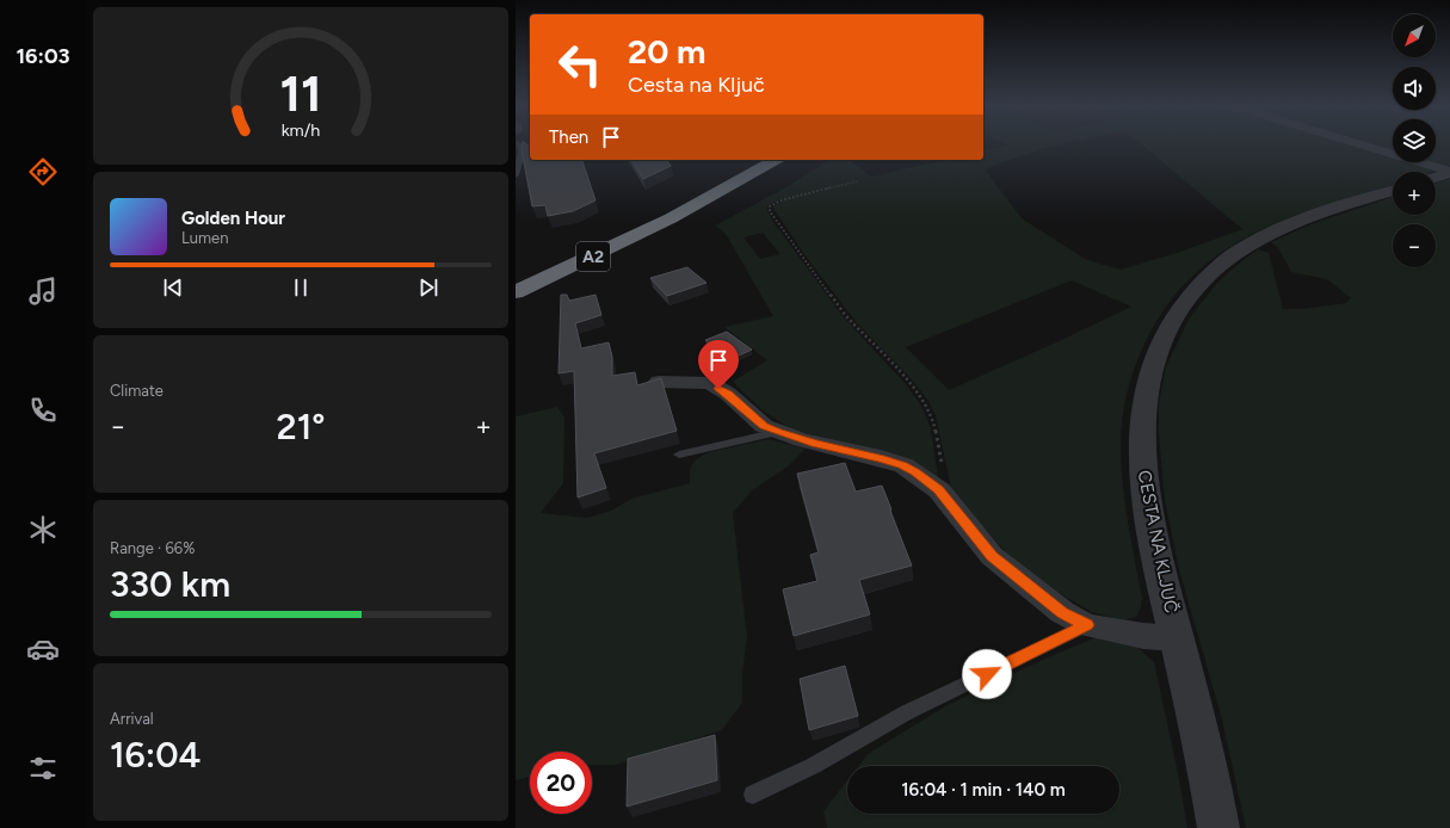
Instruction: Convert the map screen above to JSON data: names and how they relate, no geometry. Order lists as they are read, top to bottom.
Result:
{
  "streets": {
    "highway": ["A2"],
    "street": ["CESTA NA KLJUČ"]
  },
  "north": "bottom left",
  "page": {
    "tabs": "16:03",
    "map_buttons": ["+", "−"],
    "turn": ["20 m", "Cesta na Ključ"],
    "then": "Then",
    "song": ["Golden Hour", "Lumen"],
    "tile": [
      "Climate",
      ["Range · 66%", "330 km"],
      ["Arrival", "16:04"]
    ],
    "heat": ["−", "21°", "+"],
    "limit": "20",
    "trip": "16:04 · 1 min · 140 m",
    "gauge": ["11", "km/h"]
  }
}
